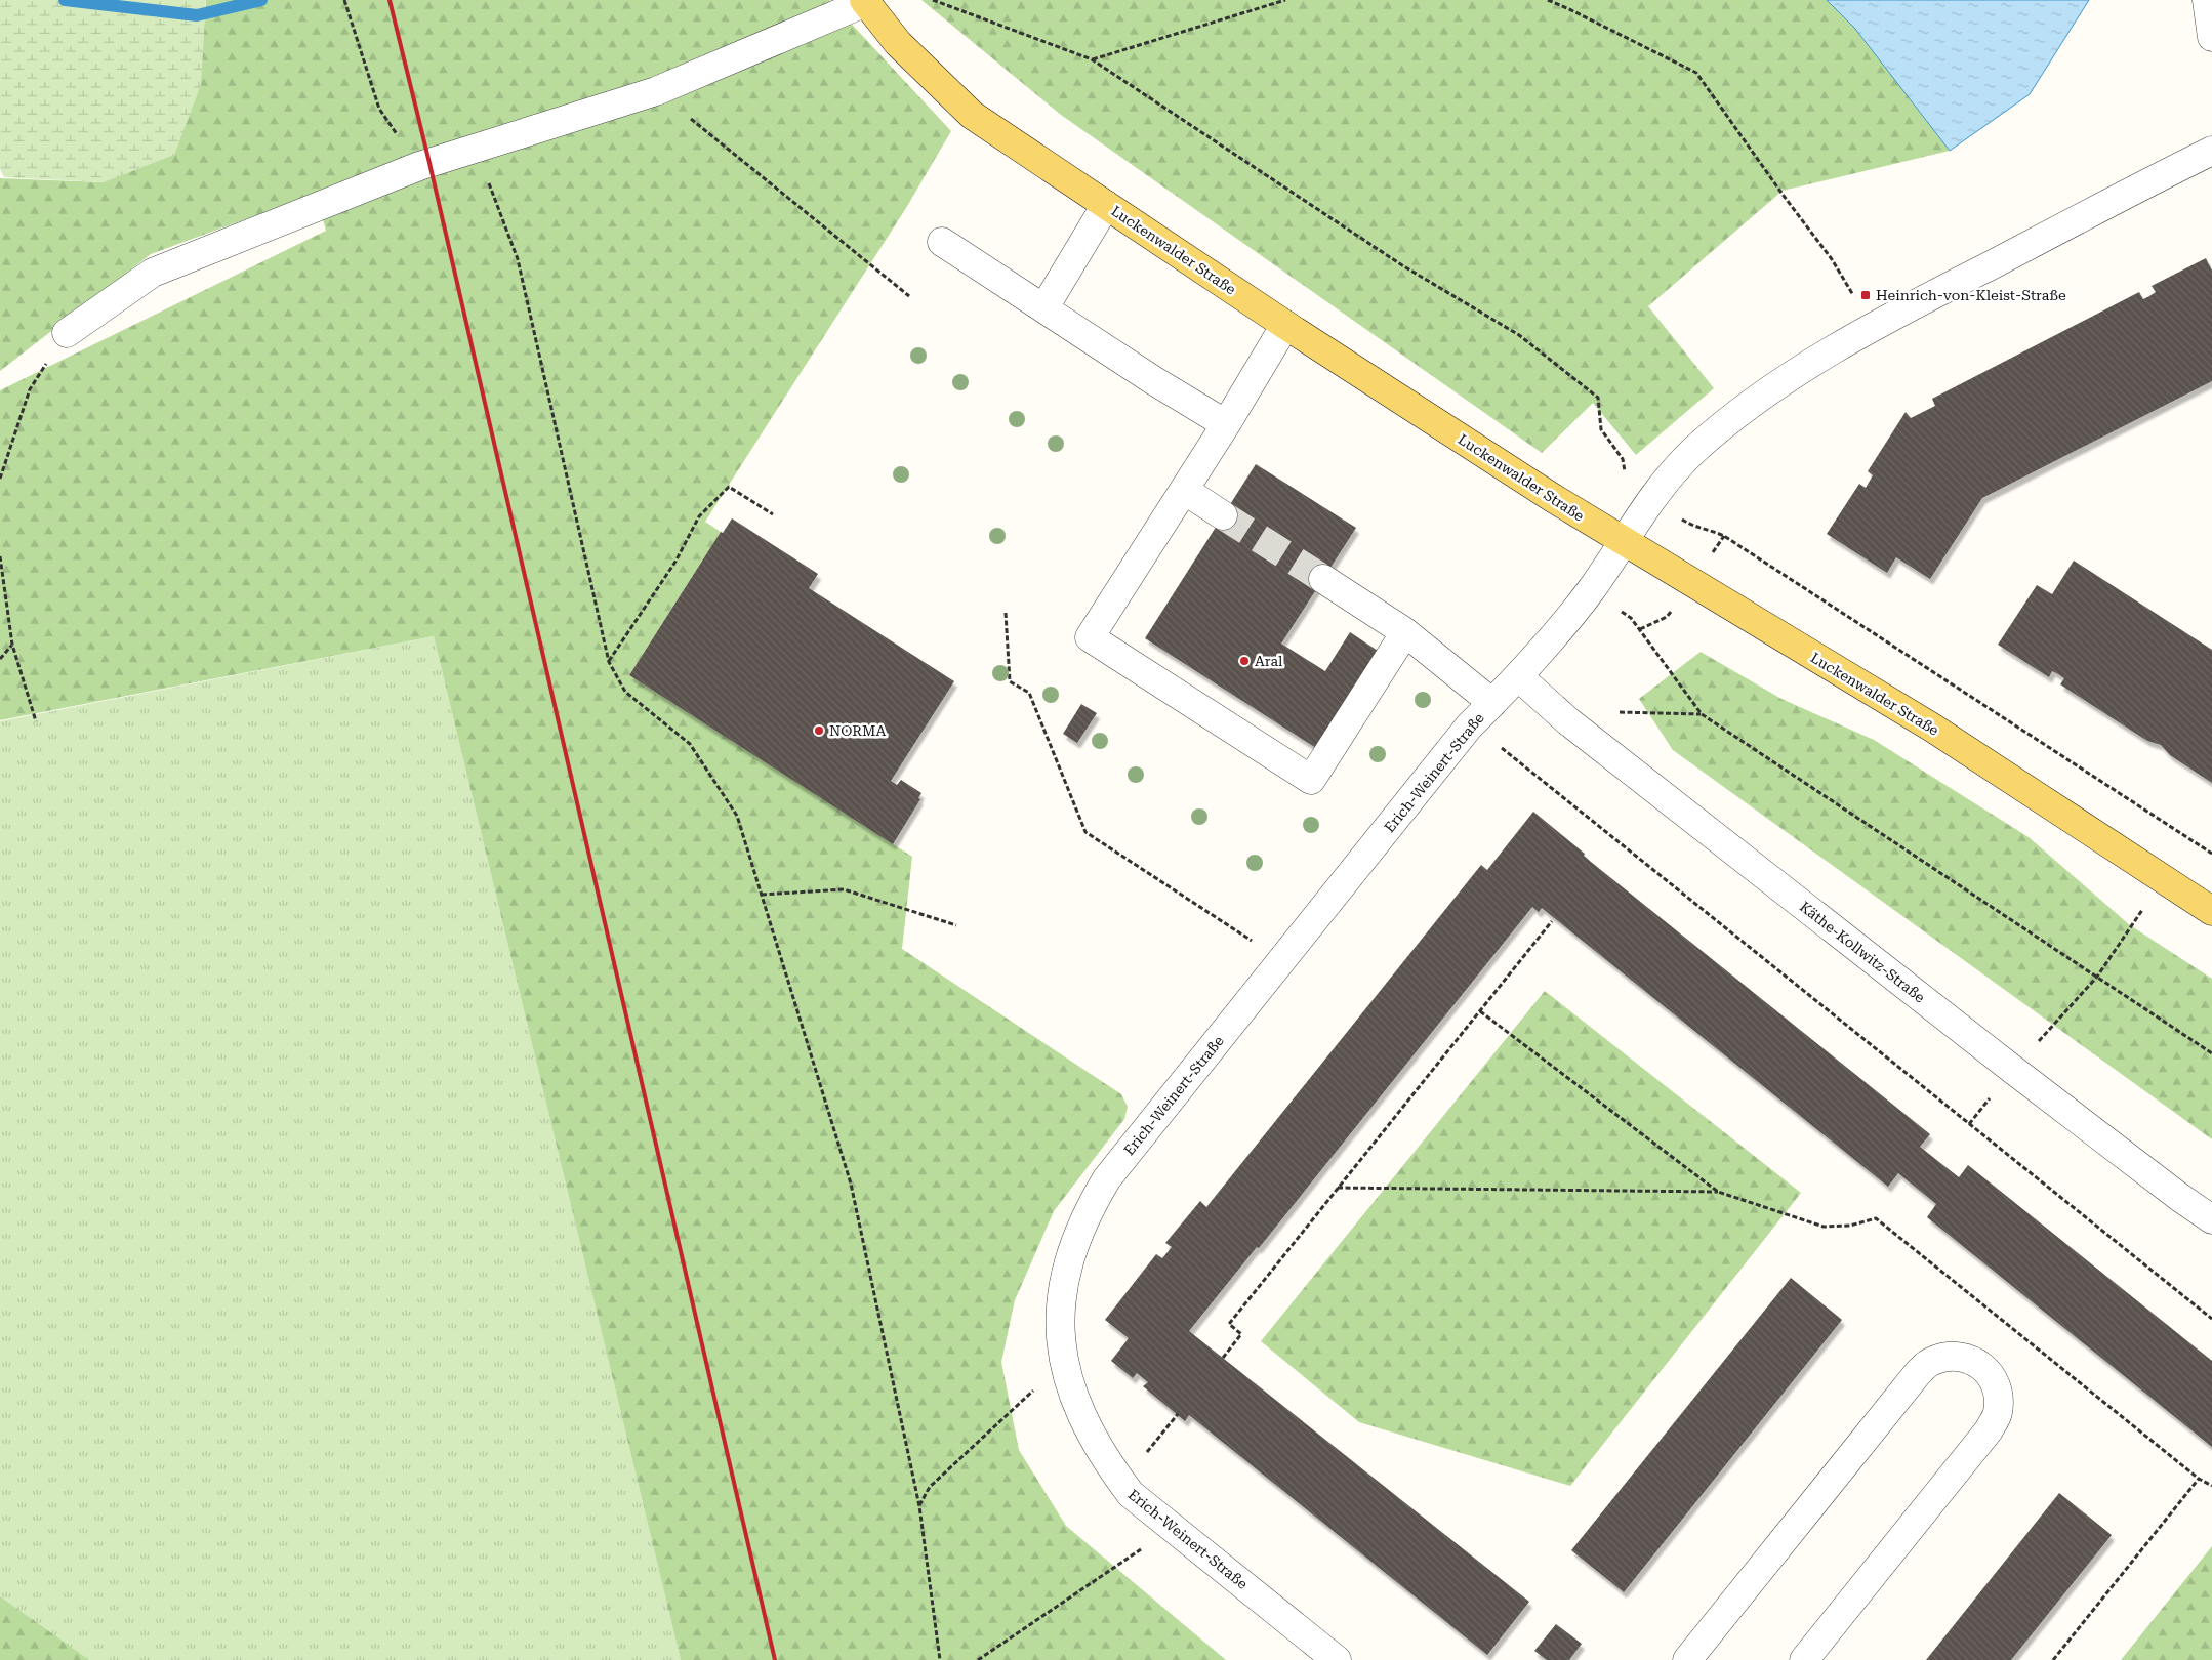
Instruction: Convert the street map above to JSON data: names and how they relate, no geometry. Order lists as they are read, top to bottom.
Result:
{
  "streets": {
    "main road": ["Luckenwalder Straße"],
    "street": ["Erich-Weinert-Straße", "Käthe-Kollwitz-Straße"]
  },
  "crossings": [
    ["Luckenwalder Straße", "Erich-Weinert-Straße"],
    ["Erich-Weinert-Straße", "Käthe-Kollwitz-Straße"]
  ],
  "places": {
    "transit": ["Heinrich-von-Kleist-Straße"],
    "other": ["Aral", "NORMA"]
  }
}
